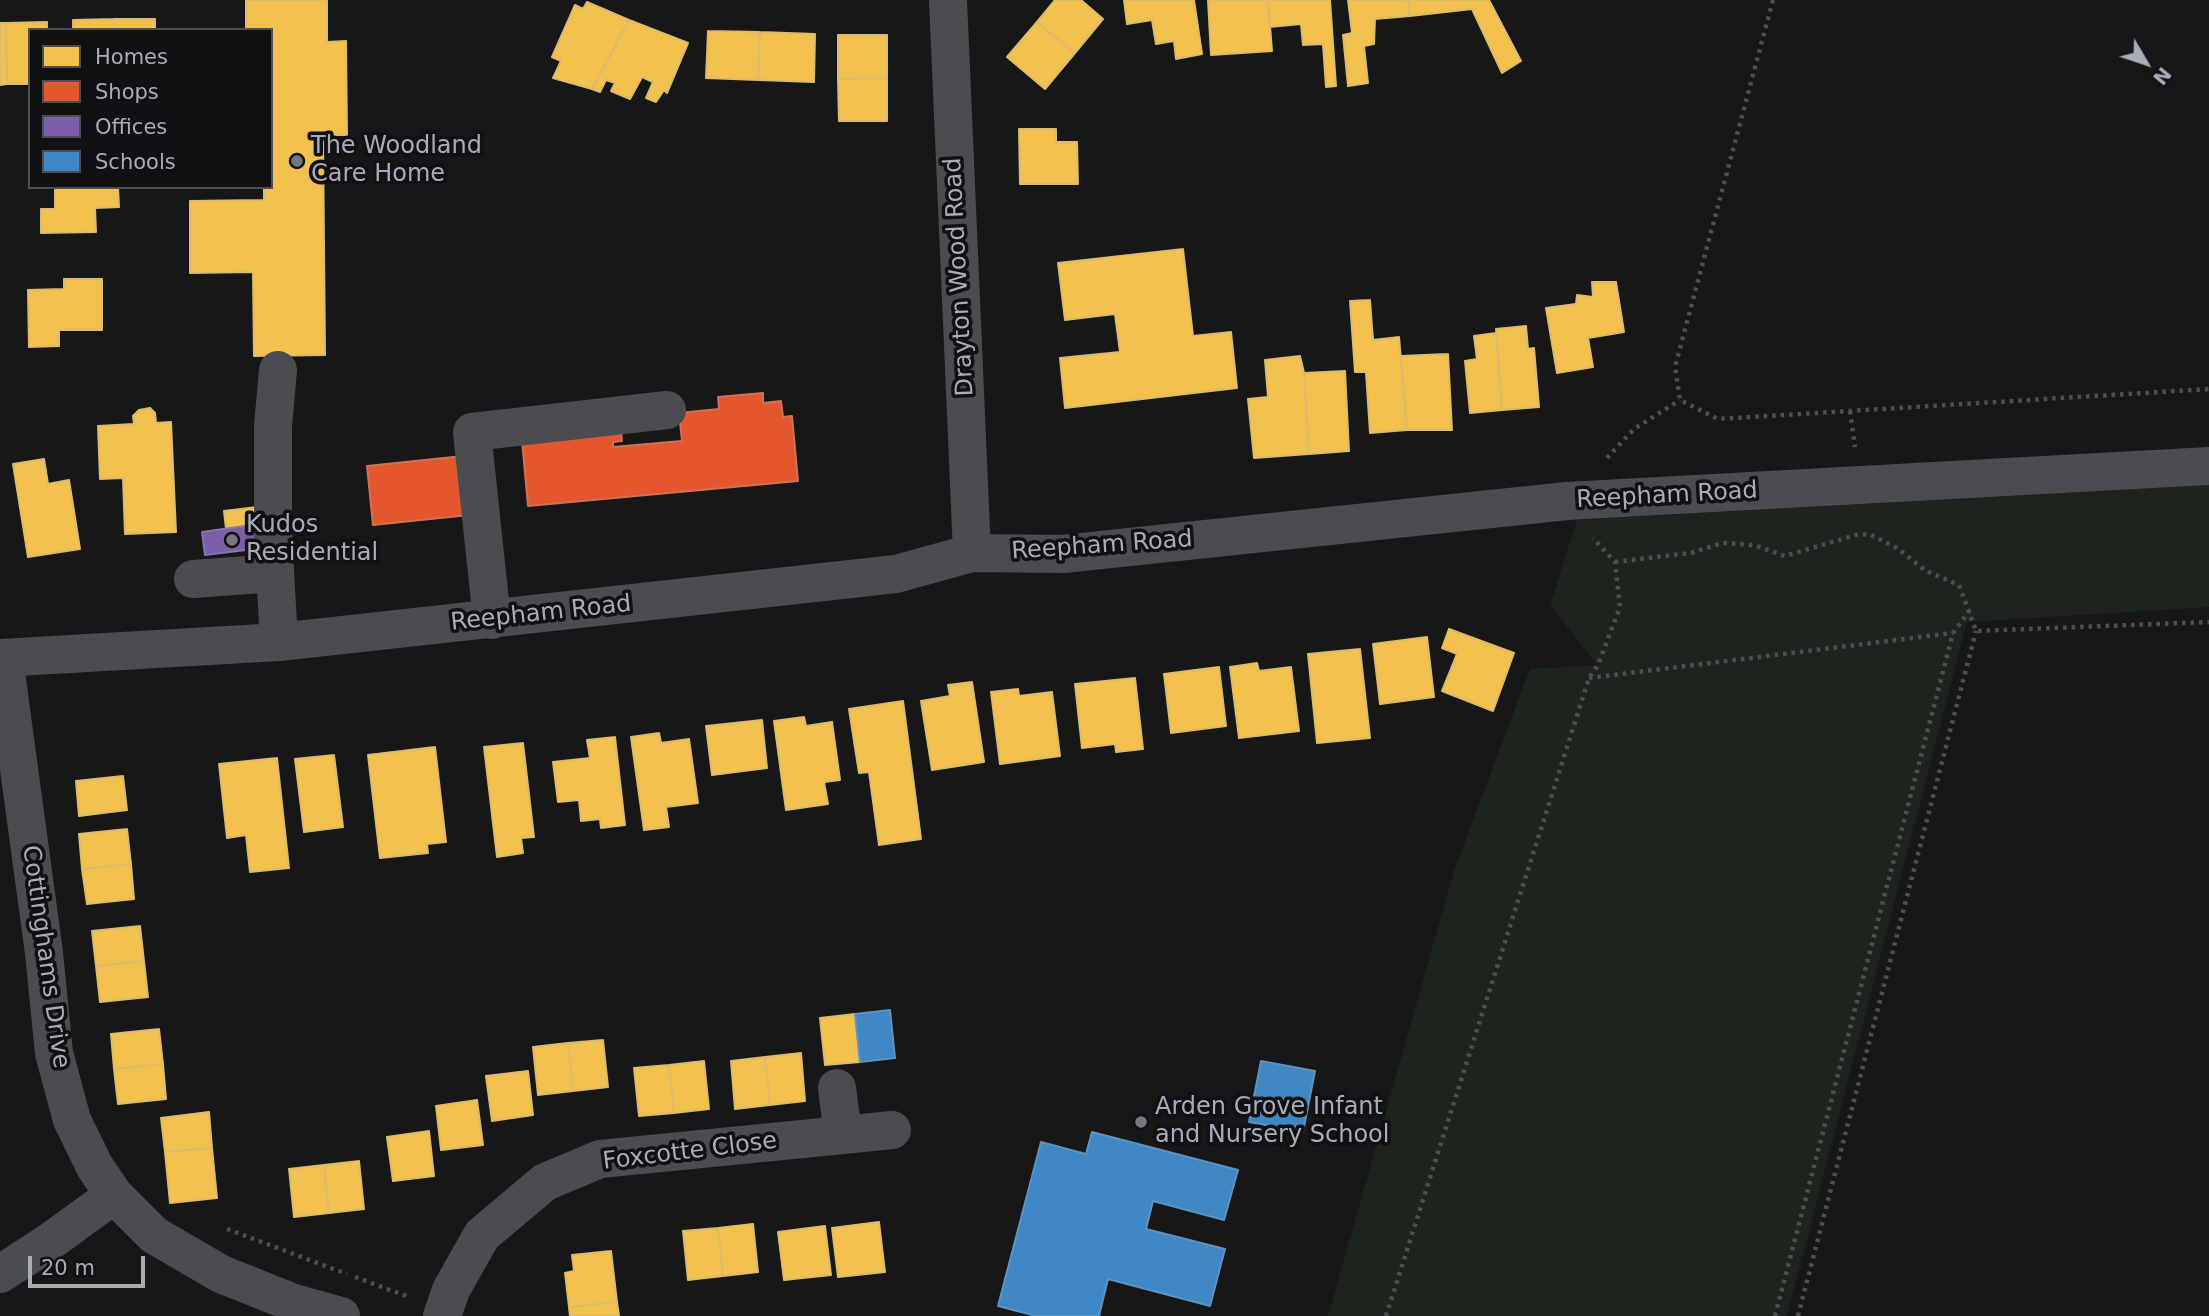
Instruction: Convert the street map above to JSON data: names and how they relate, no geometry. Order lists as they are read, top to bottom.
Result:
{
  "streets": {
    "street": [
      "Drayton Wood Road",
      "Reepham Road",
      "Cottinghams Drive",
      "Foxcotte Close"
    ]
  },
  "crossings": [
    ["Drayton Wood Road", "Reepham Road"],
    ["Reepham Road", "Cottinghams Drive"]
  ],
  "places": ["The Woodland Care Home", "Kudos Residential", "Arden Grove Infant and Nursery School"],
  "legend": [
    "Homes",
    "Shops",
    "Offices",
    "Schools"
  ],
  "scale_bar": "20 m",
  "north": "bottom right"
}
